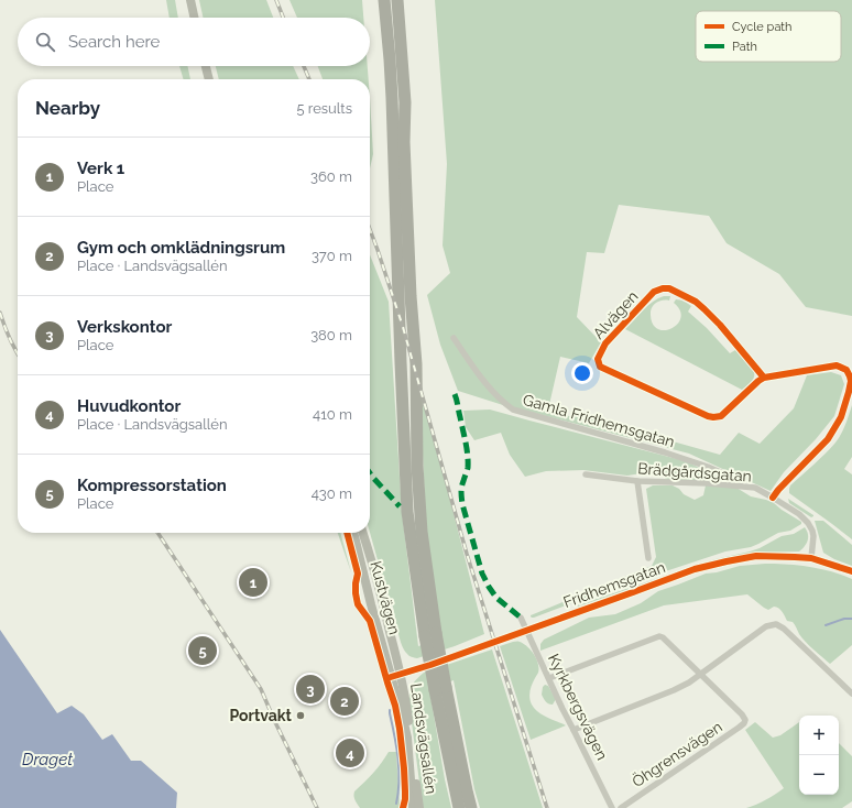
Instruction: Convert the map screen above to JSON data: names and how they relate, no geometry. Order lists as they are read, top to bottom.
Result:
{
  "streets": {
    "main road": ["Kustvägen", "Landsvägsallén"],
    "street": [
      "Alvägen",
      "Gamla Fridhemsgatan",
      "Brädgårdsgatan",
      "Fridhemsgatan",
      "Kyrkbergsvägen",
      "Öhgrensvägen"
    ]
  },
  "crossings": [
    ["Alvägen", "Brädgårdsgatan"],
    ["Brädgårdsgatan", "Fridhemsgatan"],
    ["Fridhemsgatan", "Kustvägen"],
    ["Fridhemsgatan", "Kyrkbergsvägen"],
    ["Fridhemsgatan", "Landsvägsallén"],
    ["Kustvägen", "Landsvägsallén"]
  ],
  "water": ["Draget"],
  "places": ["Portvakt"],
  "legend": ["Cycle path", "Path"],
  "page": {
    "search": "Search here",
    "heading": ["Nearby", "5 results"],
    "list": [
      {
        "mark": "1",
        "name": "Verk 1",
        "note": "Place",
        "value": "360 m"
      },
      {
        "mark": "2",
        "name": "Gym och omklädningsrum",
        "note": "Place · Landsvägsallén",
        "value": "370 m"
      },
      {
        "mark": "3",
        "name": "Verkskontor",
        "note": "Place",
        "value": "380 m"
      },
      {
        "mark": "4",
        "name": "Huvudkontor",
        "note": "Place · Landsvägsallén",
        "value": "410 m"
      },
      {
        "mark": "5",
        "name": "Kompressorstation",
        "note": "Place",
        "value": "430 m"
      }
    ],
    "pins": [
      "1",
      "5",
      "3",
      "2",
      "4"
    ],
    "map_buttons": ["+", "−"]
  }
}
